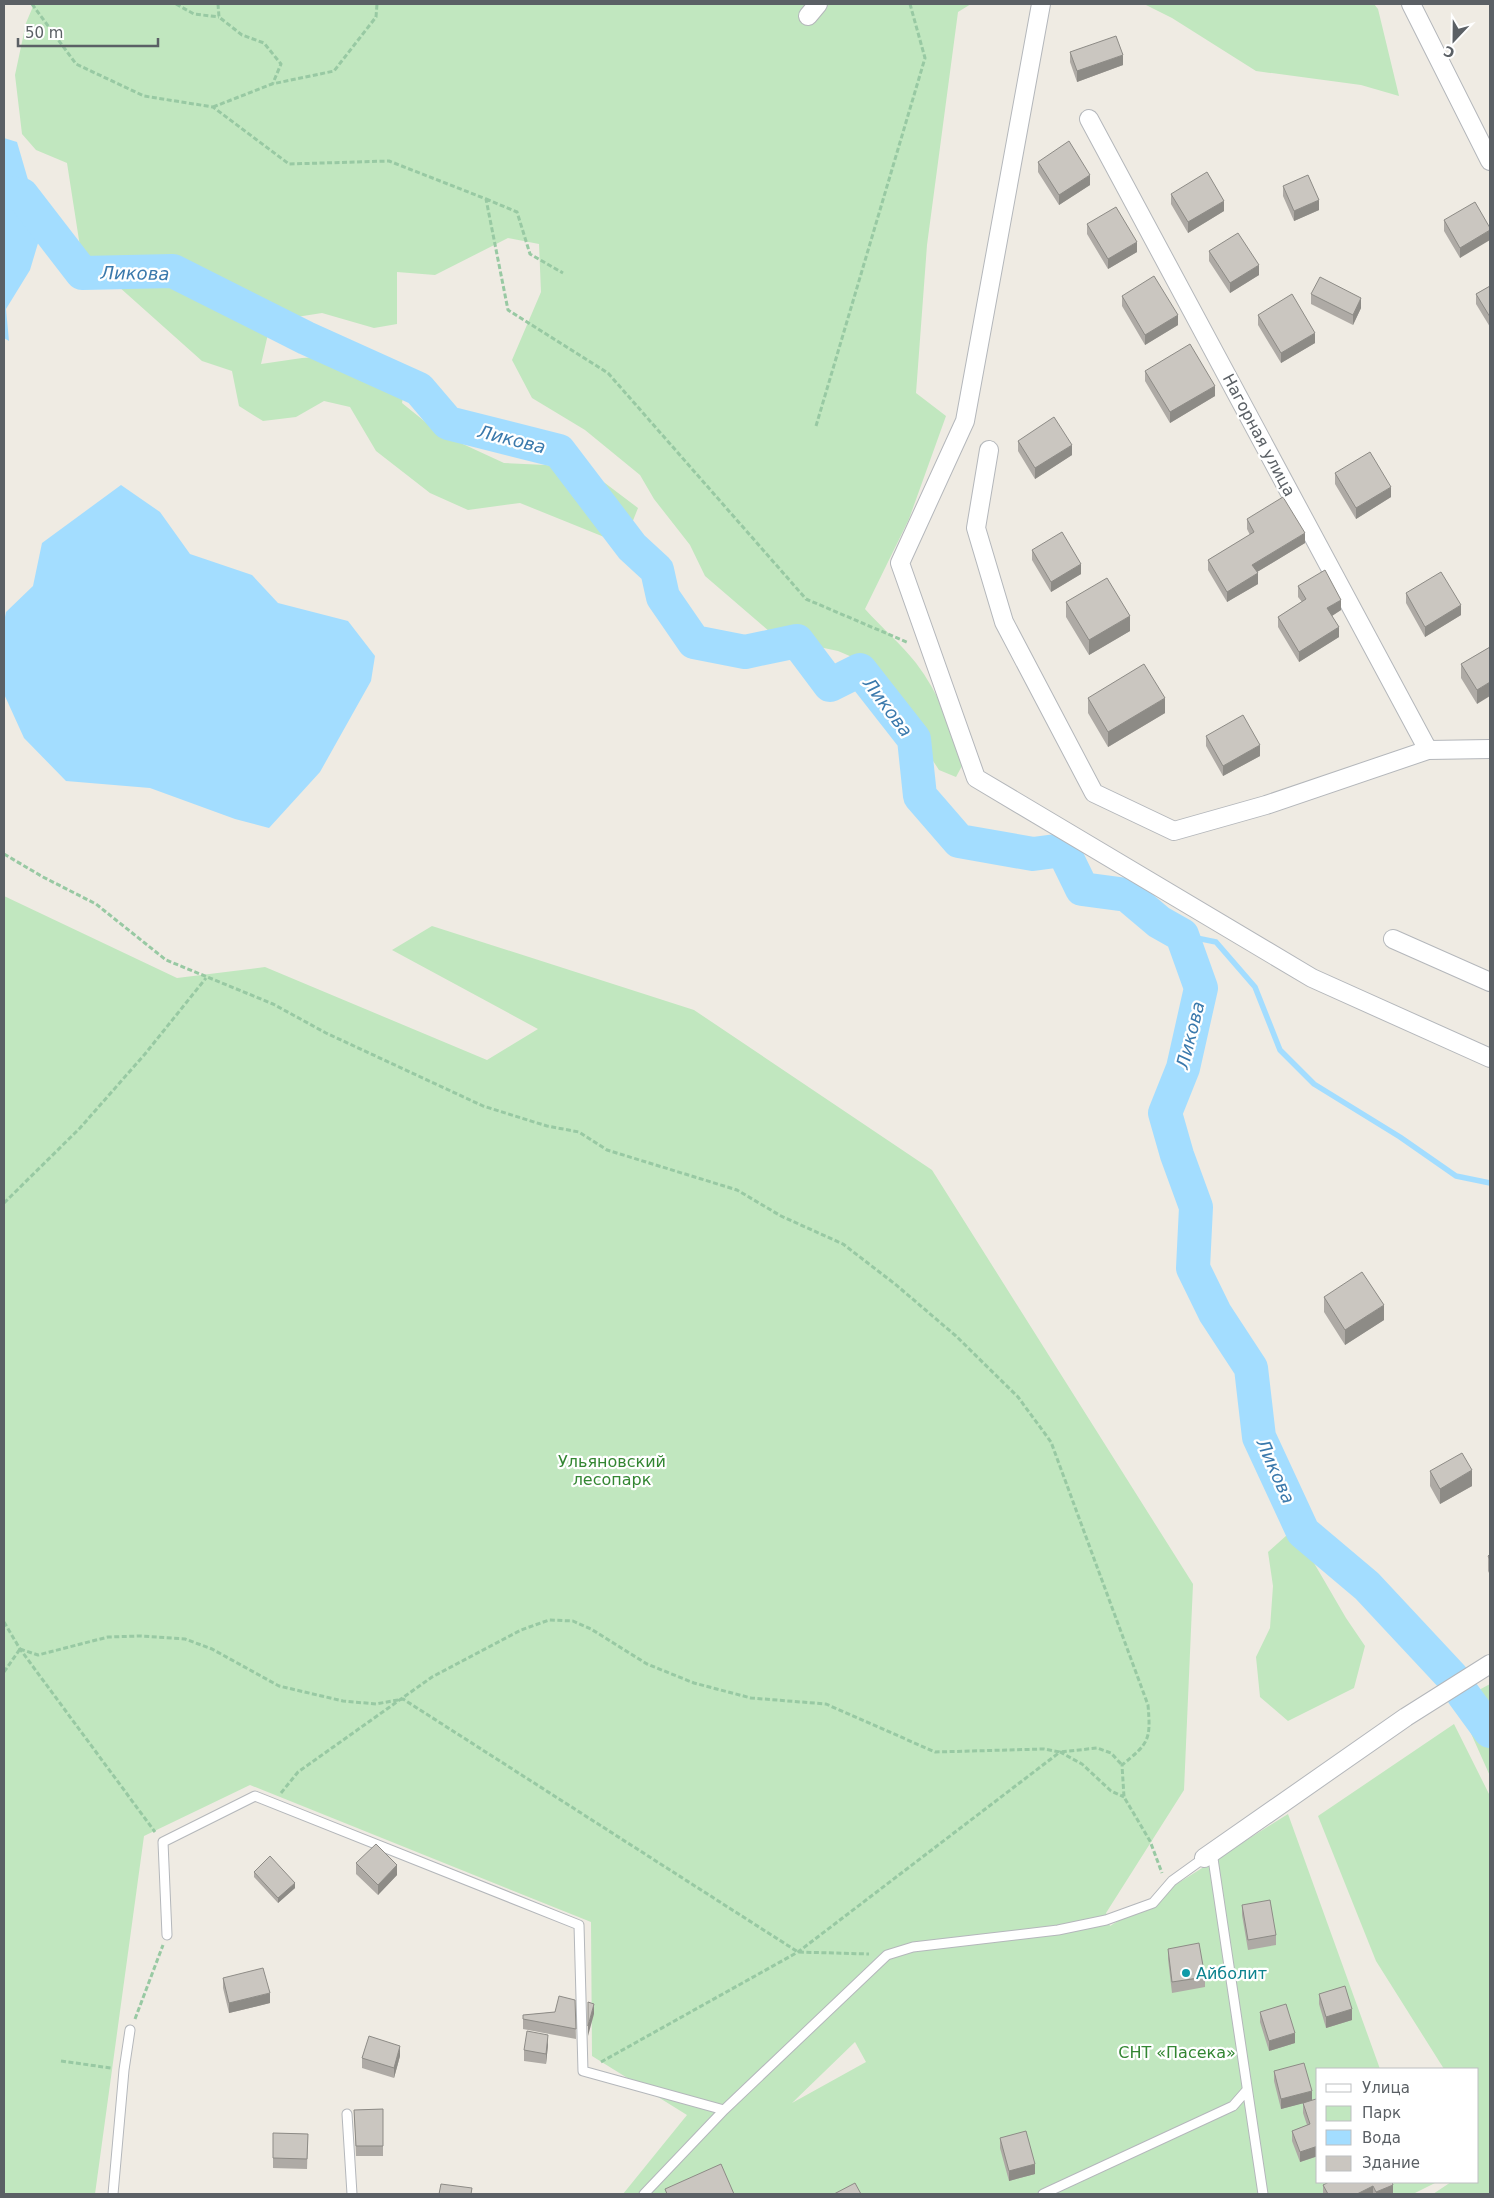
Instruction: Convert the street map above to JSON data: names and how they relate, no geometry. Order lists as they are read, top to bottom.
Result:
{
  "streets": {
    "street": ["Нагорная улица"]
  },
  "water": ["Ликова"],
  "parks": ["Ульяновский лесопарк", "СНТ «Пасека»"],
  "places": ["Айболит"],
  "legend": [
    "Улица",
    "Парк",
    "Вода",
    "Здание"
  ],
  "scale_bar": "50 m",
  "north": "bottom"
}
